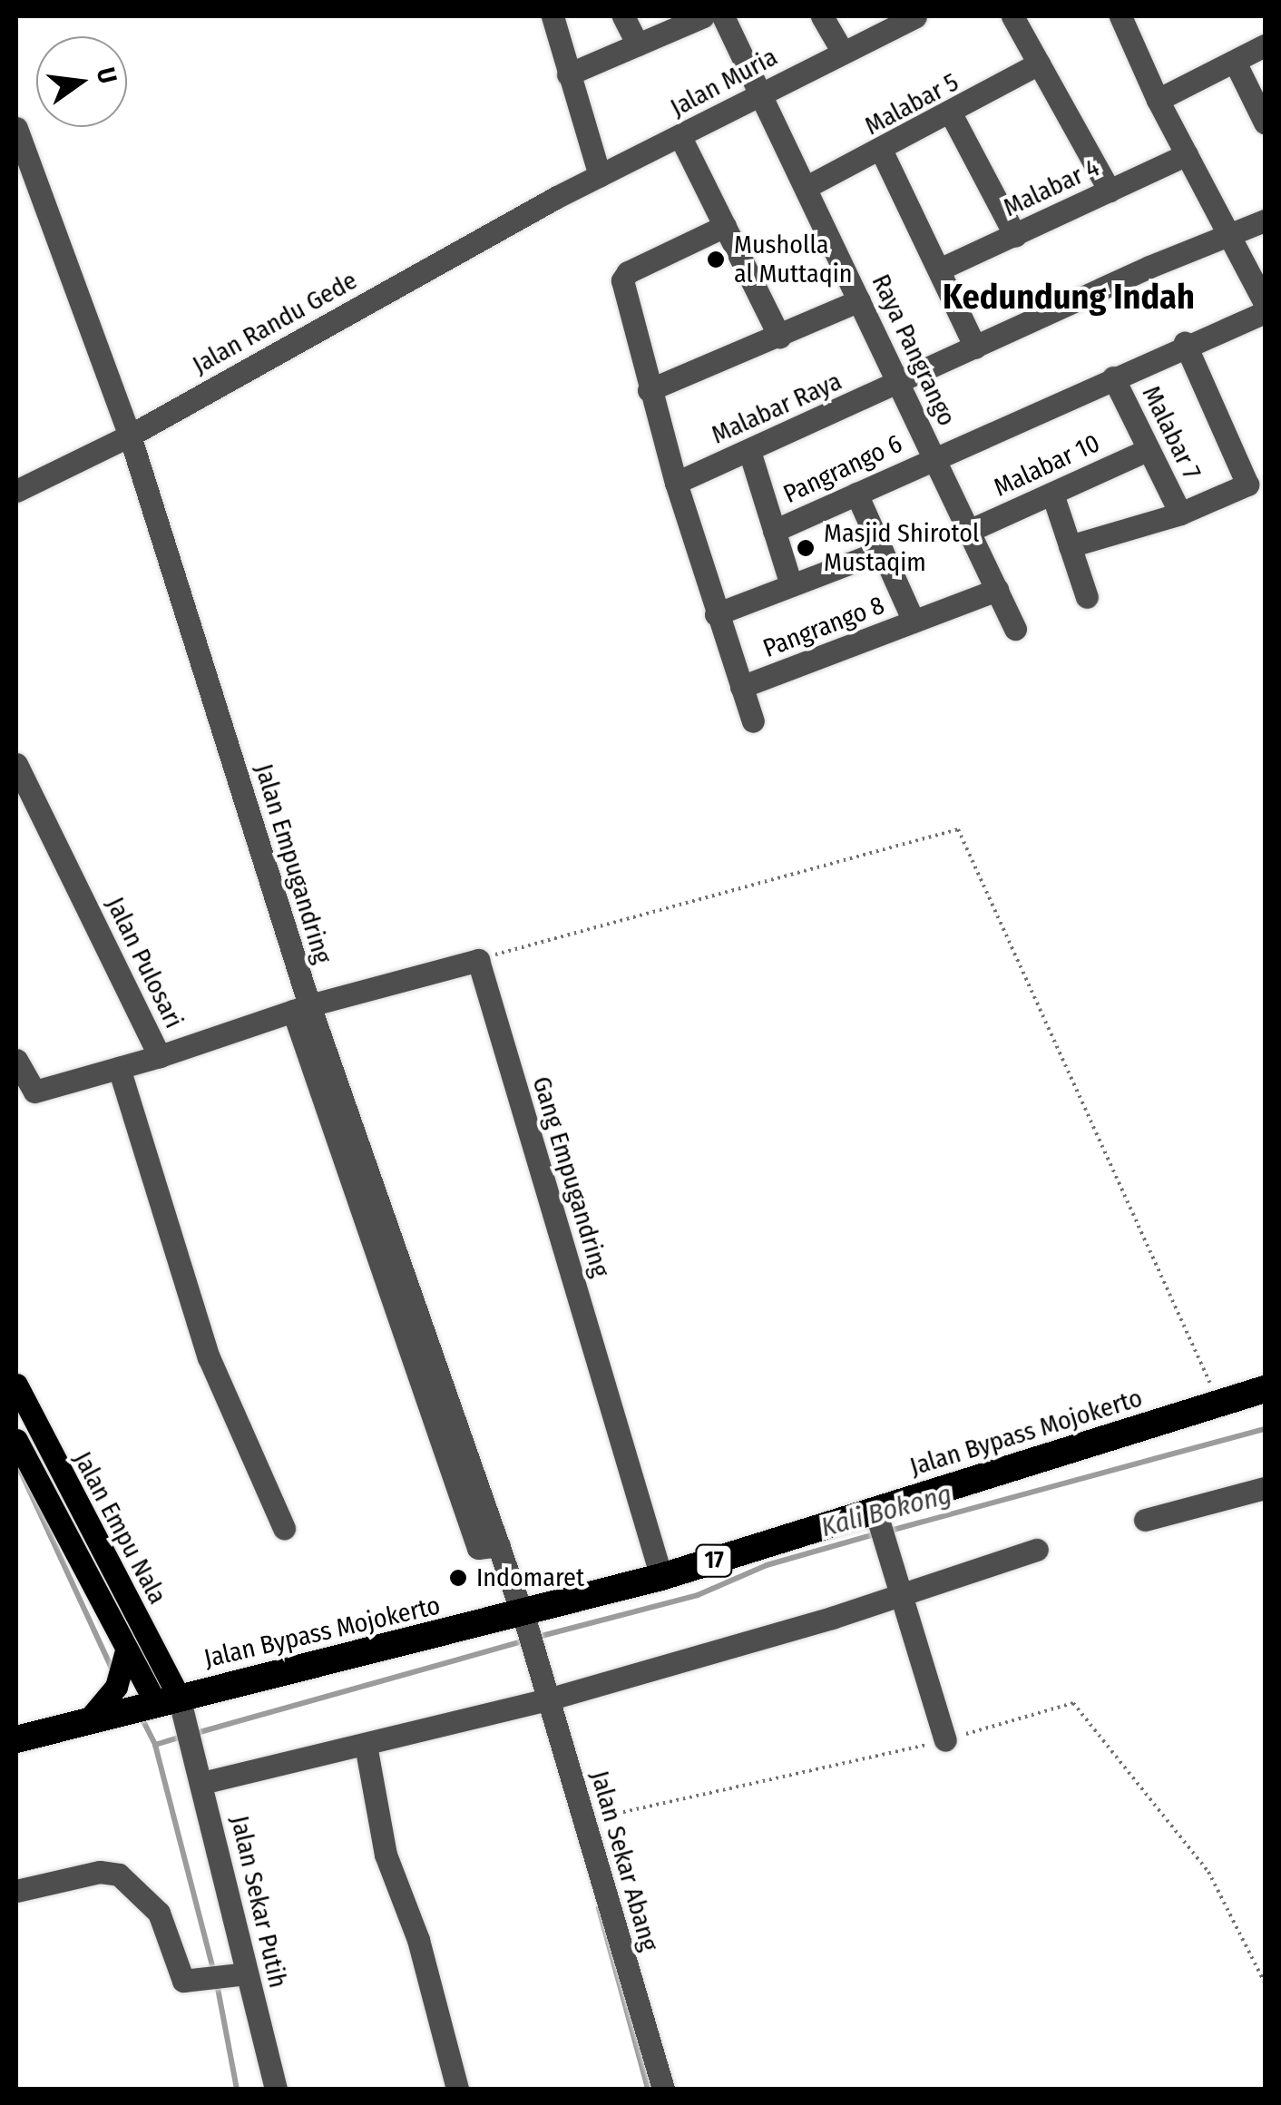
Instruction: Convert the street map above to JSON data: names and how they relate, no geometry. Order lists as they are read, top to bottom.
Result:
{
  "streets": {
    "highway": ["Jalan Bypass Mojokerto", "17"],
    "main road": ["Jalan Empu Nala"],
    "street": [
      "Jalan Muria",
      "Malabar 5",
      "Malabar 4",
      "Jalan Randu Gede",
      "Raya Pangrango",
      "Malabar Raya",
      "Malabar 7",
      "Malabar 10",
      "Pangrango 6",
      "Pangrango 8",
      "Jalan Empugandring",
      "Jalan Pulosari",
      "Gang Empugandring",
      "Jalan Sekar Abang",
      "Jalan Sekar Putih"
    ]
  },
  "crossings": [
    ["Jalan Muria", "Jalan Randu Gede"],
    ["Jalan Muria", "Raya Pangrango"],
    ["Malabar 5", "Raya Pangrango"],
    ["Jalan Randu Gede", "Jalan Empugandring"],
    ["Raya Pangrango", "Malabar Raya"],
    ["Raya Pangrango", "Malabar 10"],
    ["Raya Pangrango", "Pangrango 6"],
    ["Raya Pangrango", "Pangrango 8"],
    ["Malabar Raya", "Pangrango 8"],
    ["Malabar 7", "Malabar 10"],
    ["Malabar 7", "Pangrango 6"],
    ["Jalan Empugandring", "Jalan Pulosari"],
    ["Jalan Empugandring", "Jalan Bypass Mojokerto"],
    ["Jalan Empugandring", "Jalan Sekar Abang"],
    ["Gang Empugandring", "Jalan Bypass Mojokerto"],
    ["Jalan Bypass Mojokerto", "Jalan Empu Nala"],
    ["Jalan Bypass Mojokerto", "Jalan Sekar Abang"],
    ["Jalan Bypass Mojokerto", "Jalan Sekar Putih"],
    ["Jalan Empu Nala", "Jalan Sekar Putih"]
  ],
  "districts": ["Kedundung Indah"],
  "water": ["Kali Bokong"],
  "places": ["Musholla al Muttaqin", "Masjid Shirotol Mustaqim", "Indomaret"],
  "north": "right"
}
